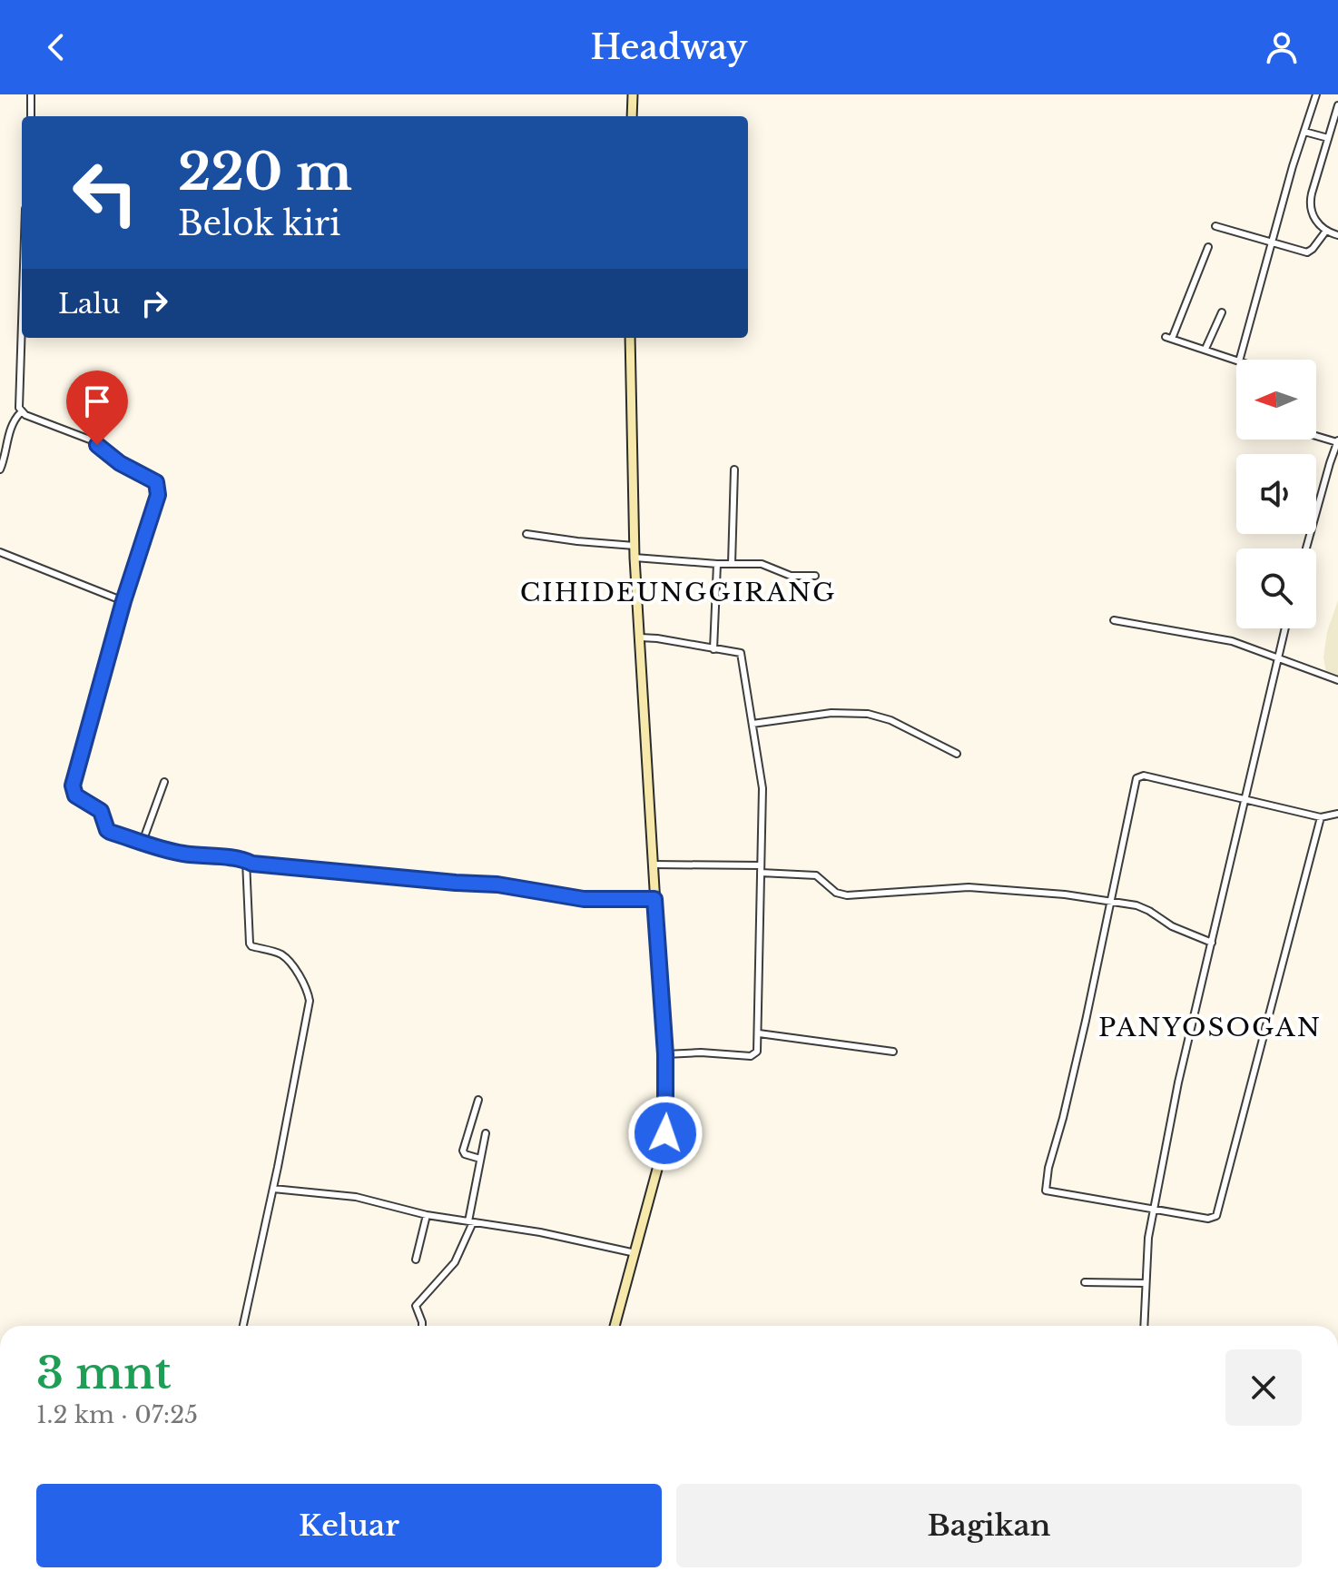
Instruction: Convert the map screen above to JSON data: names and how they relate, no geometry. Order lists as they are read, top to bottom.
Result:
{
  "districts": ["CIHIDEUNGGIRANG", "PANYOSOGAN"],
  "north": "left",
  "page": {
    "header": "Headway",
    "turn": ["220 m", "Belok kiri"],
    "then": "Lalu",
    "heading": ["3 mnt", "1.2 km · 07:25"],
    "buttons": ["Keluar", "Bagikan"]
  }
}
